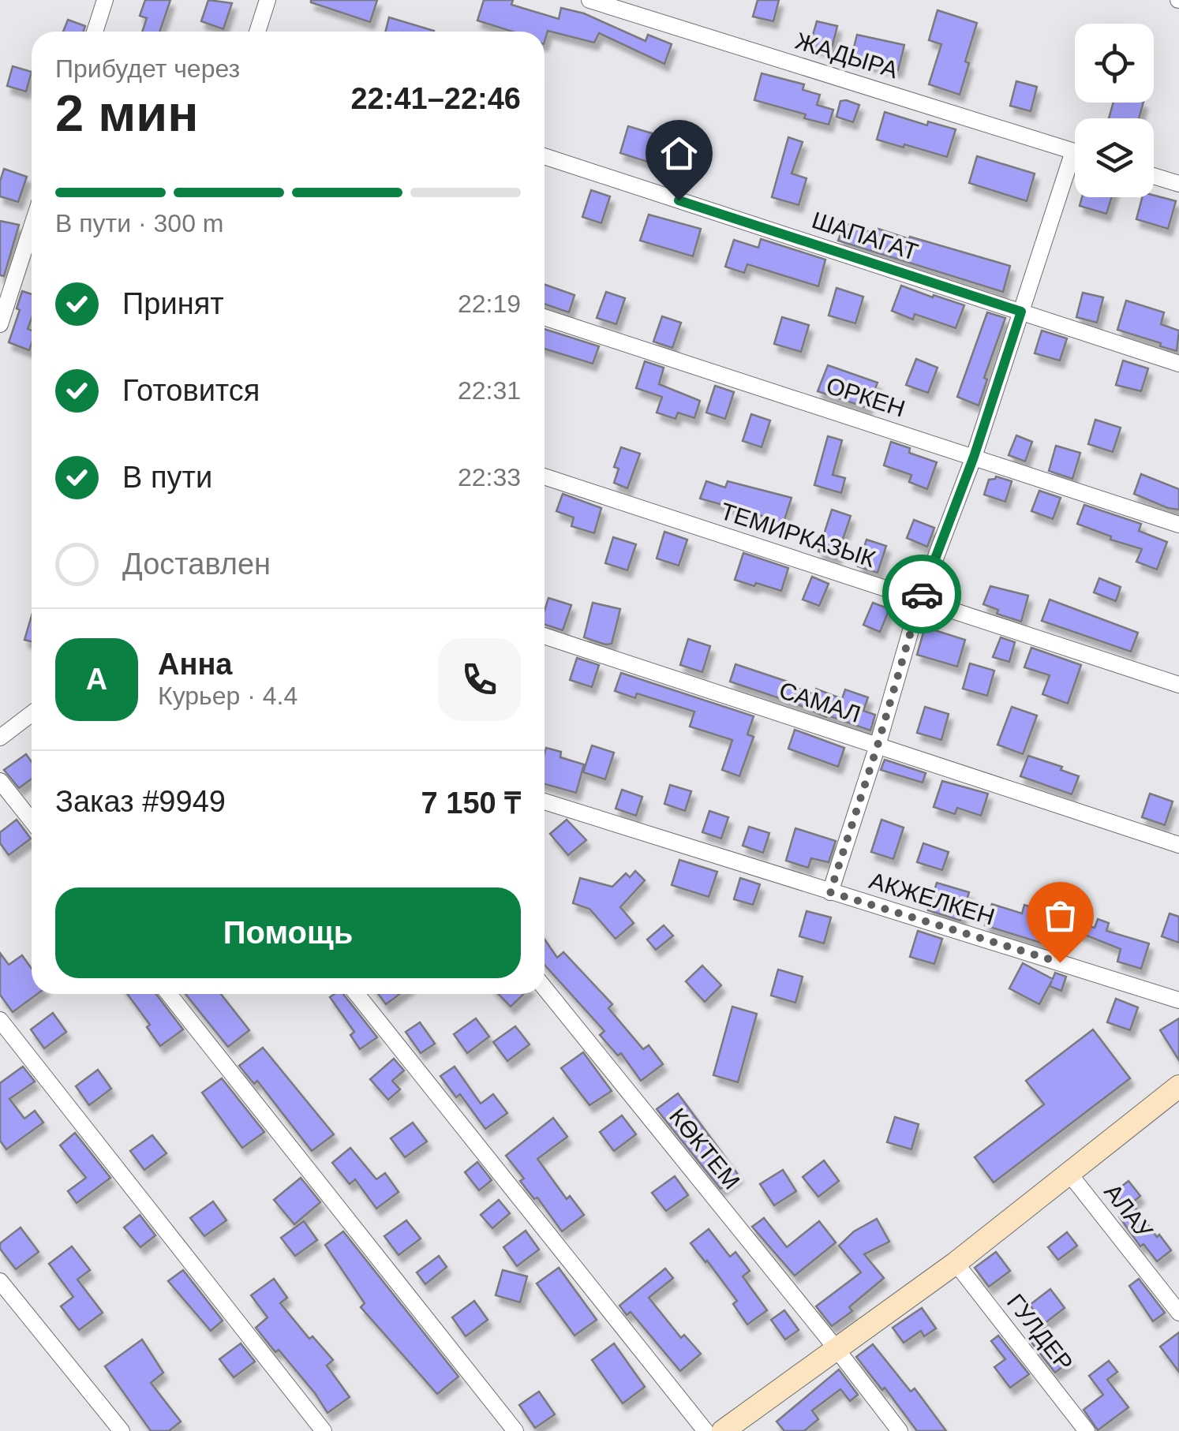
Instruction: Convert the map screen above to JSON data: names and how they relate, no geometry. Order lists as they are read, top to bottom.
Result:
{
  "streets": {
    "street": [
      "ЖАДЫРА",
      "ШАПАГАТ",
      "ОРКЕН",
      "ТЕМИРКАЗЫК",
      "САМАЛ",
      "АКЖЕЛКЕН",
      "КӨКТЕМ",
      "АЛАУ",
      "ГУЛДЕР"
    ]
  },
  "page": {
    "heading": ["2 мин", "Прибудет через", "22:41–22:46"],
    "panel": [
      "Анна",
      "Курьер · 4.4",
      "Заказ #9949",
      "7 150 ₸"
    ],
    "bar": "В пути · 300 m",
    "list": [
      ["Принят", "22:19"],
      ["Готовится", "22:31"],
      ["В пути", "22:33"],
      "Доставлен"
    ],
    "round": "А",
    "buttons": "Помощь"
  }
}
